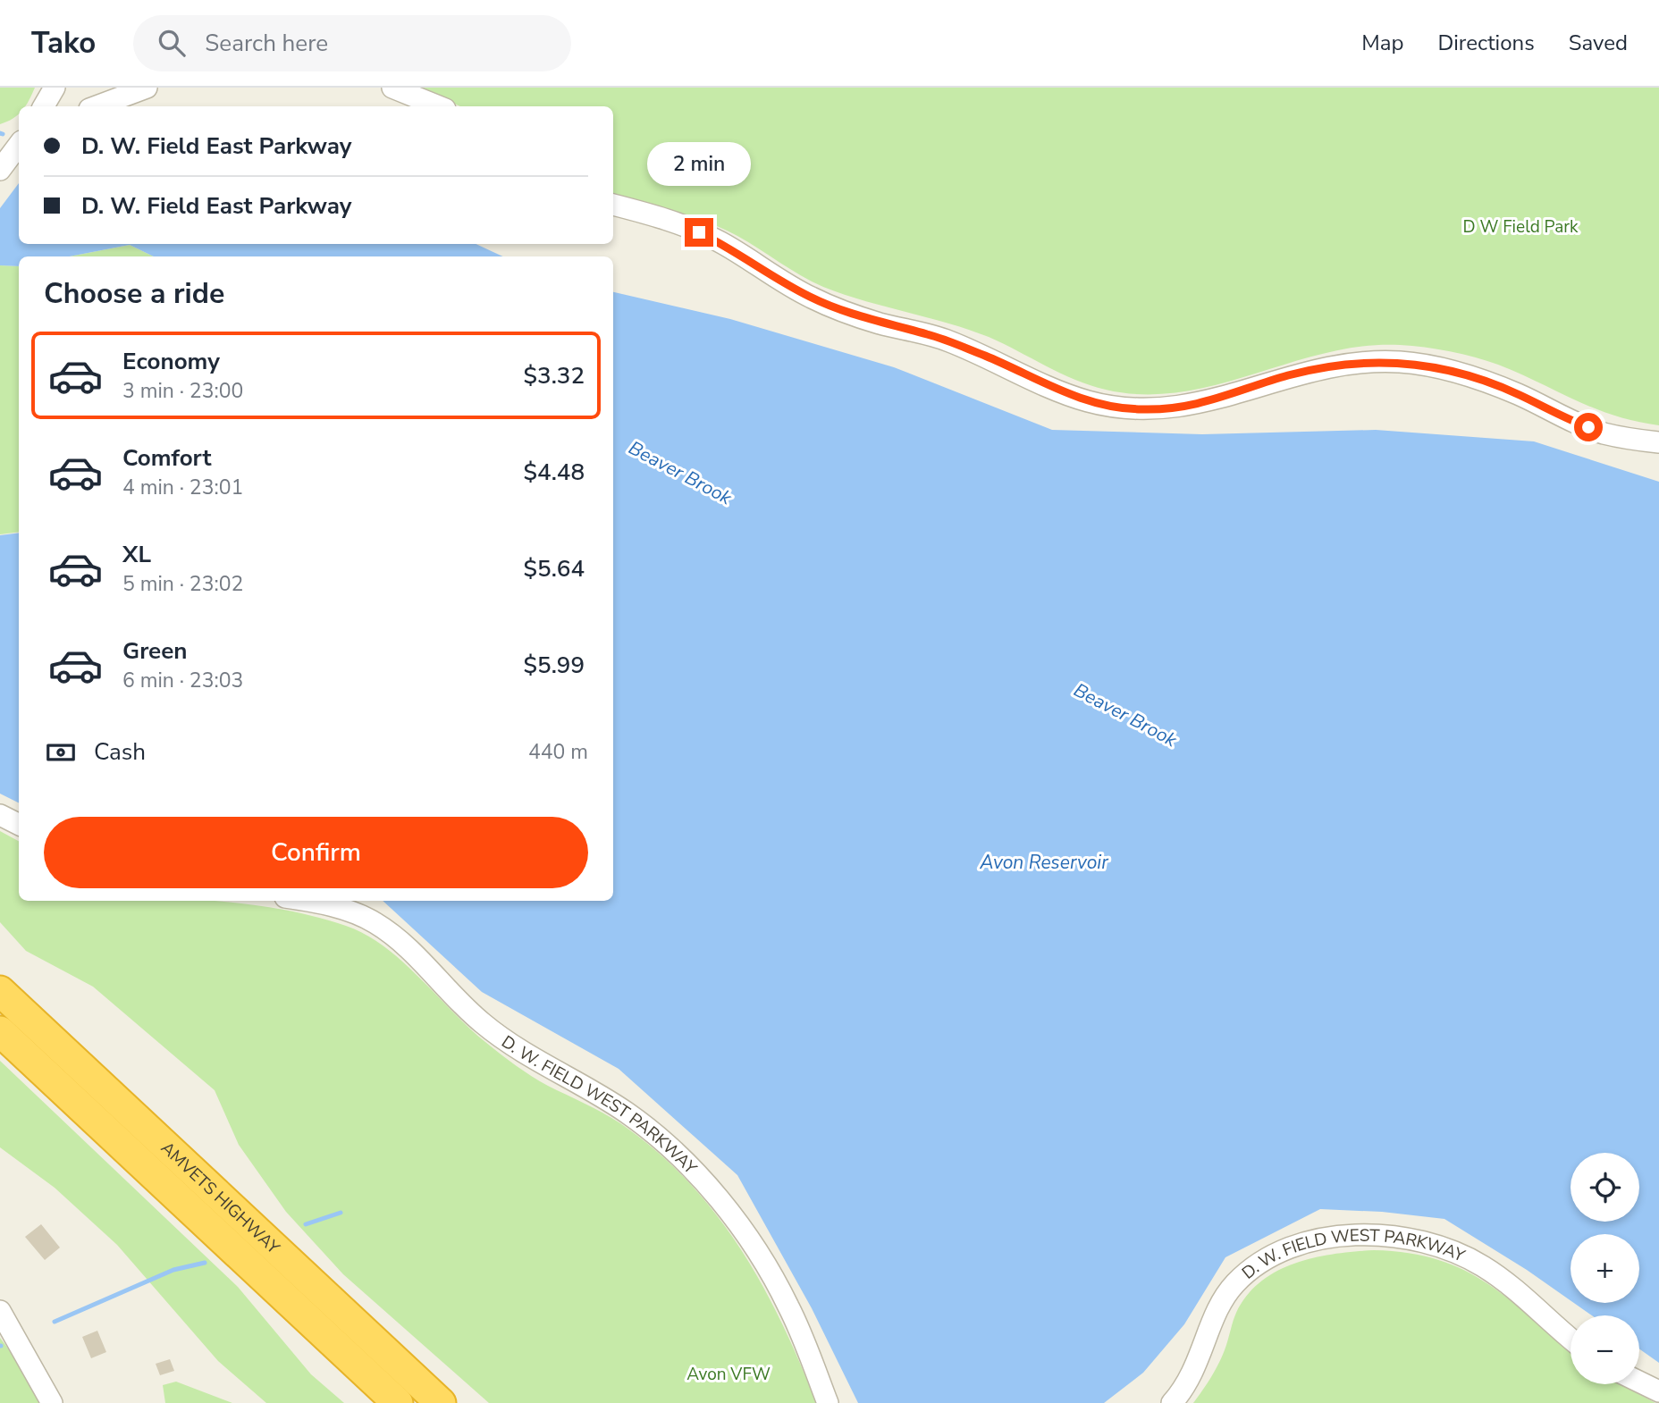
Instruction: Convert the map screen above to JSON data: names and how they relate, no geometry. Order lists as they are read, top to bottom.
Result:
{
  "streets": {
    "highway": ["AMVETS HIGHWAY"],
    "street": ["D. W. FIELD WEST PARKWAY"]
  },
  "water": ["Beaver Brook", "Avon Reservoir"],
  "parks": ["D W Field Park", "Avon VFW"],
  "page": {
    "header": "Tako",
    "search": "Search here",
    "nav": ["Map", "Directions", "Saved"],
    "banner": ["D. W. Field East Parkway", "D. W. Field East Parkway"],
    "bubble": "2 min",
    "heading": "Choose a ride",
    "list": [
      {
        "name": "Economy",
        "note": "3 min · 23:00",
        "value": "$3.32"
      },
      {
        "name": "Comfort",
        "note": "4 min · 23:01",
        "value": "$4.48"
      },
      {
        "name": "XL",
        "note": "5 min · 23:02",
        "value": "$5.64"
      },
      {
        "name": "Green",
        "note": "6 min · 23:03",
        "value": "$5.99"
      }
    ],
    "pay": ["Cash", "440 m"],
    "buttons": "Confirm",
    "map_buttons": ["+", "−"]
  }
}
